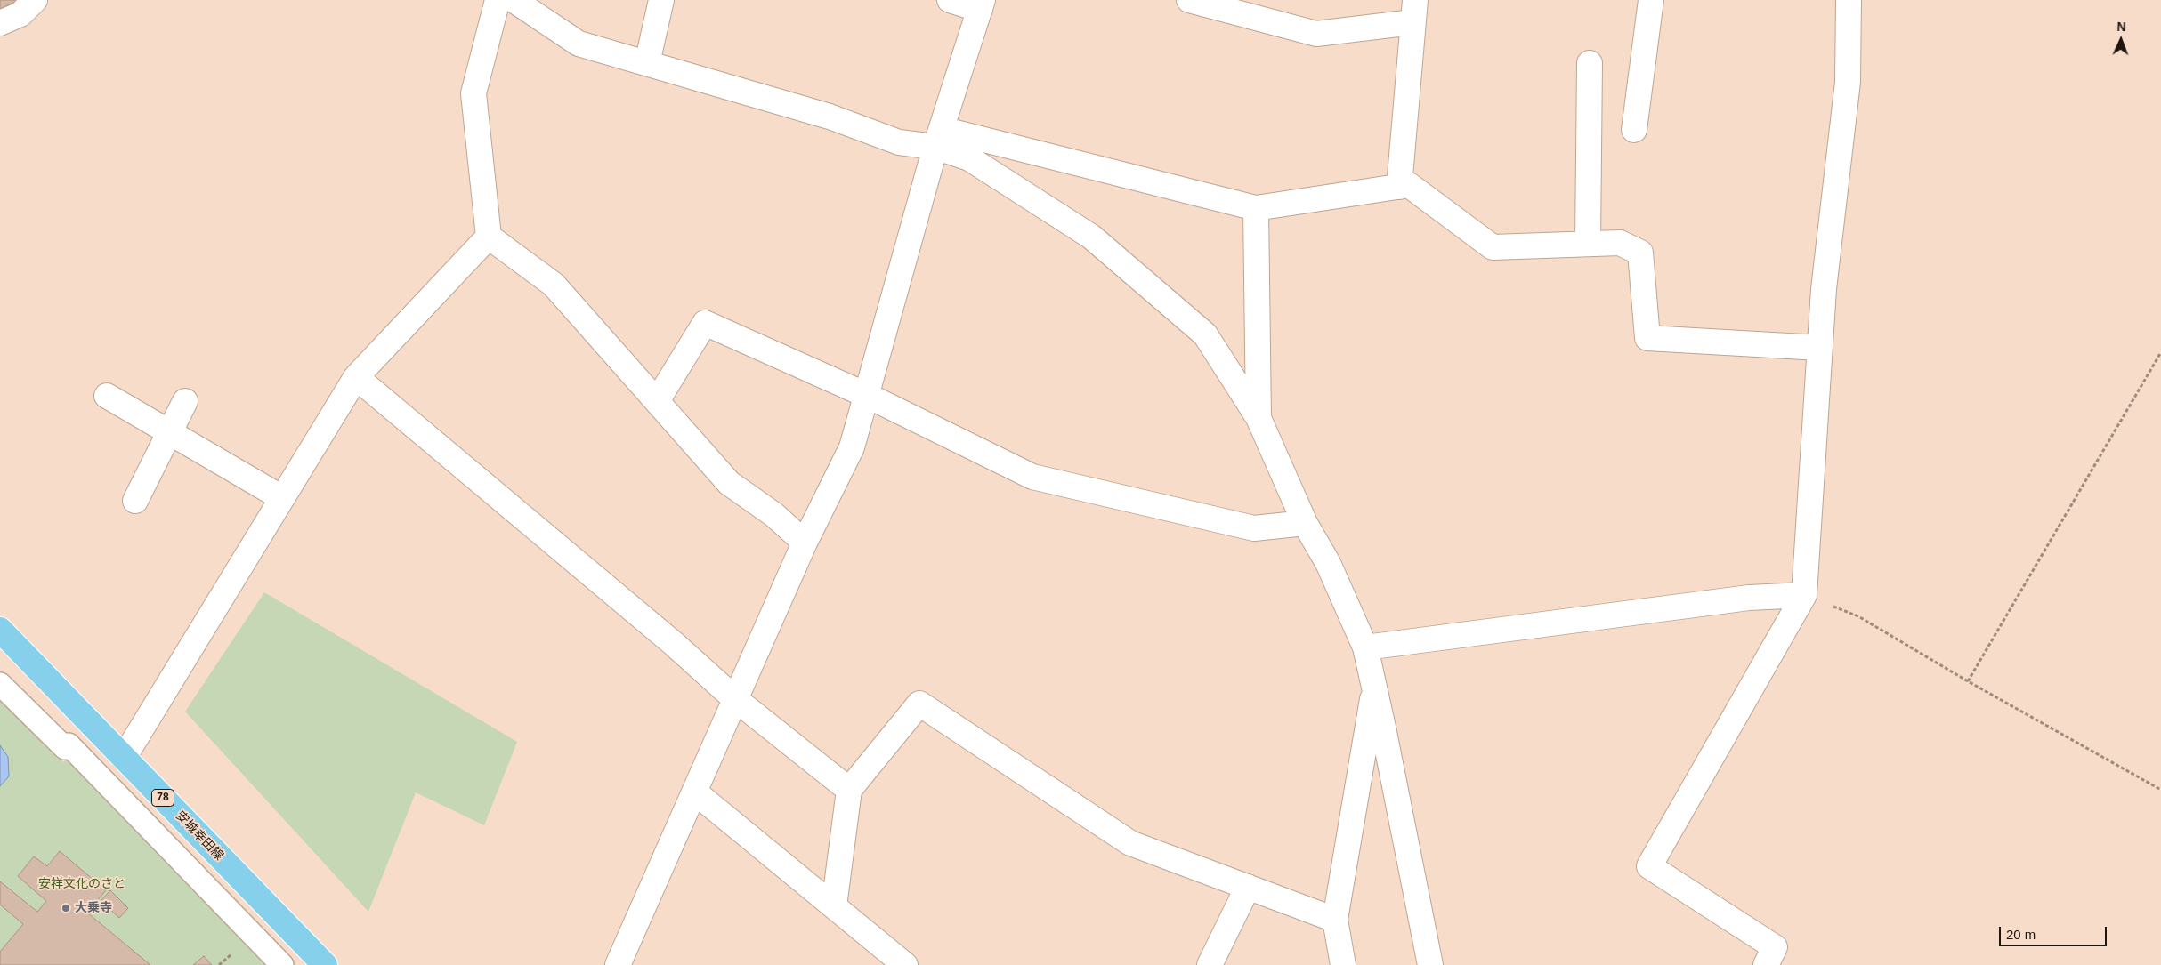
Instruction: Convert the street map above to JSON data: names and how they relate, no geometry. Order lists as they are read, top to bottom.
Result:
{
  "streets": {
    "main road": ["78", "安城幸田線"]
  },
  "parks": ["安祥文化のさと"],
  "places": ["大乗寺"],
  "scale_bar": "20 m",
  "north": "top"
}
